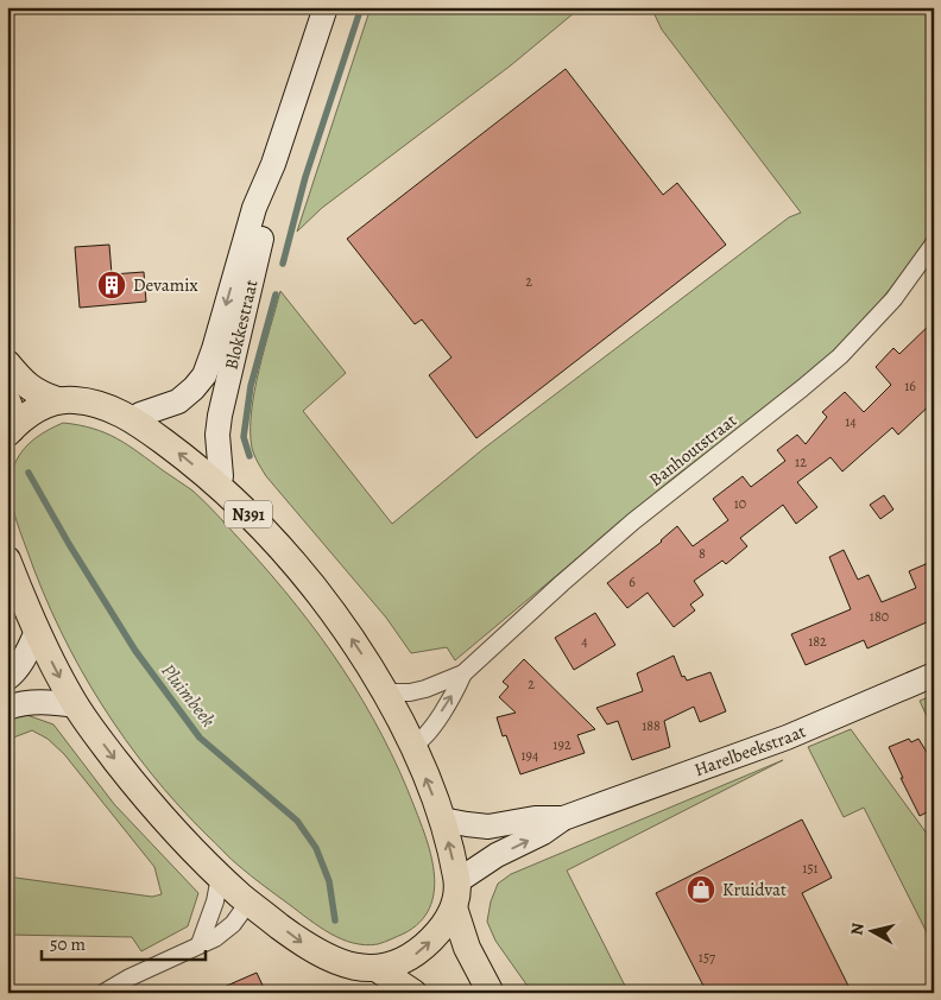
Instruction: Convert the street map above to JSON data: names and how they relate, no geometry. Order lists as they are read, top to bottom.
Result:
{
  "streets": {
    "main road": ["N391"],
    "street": ["Blokkestraat", "Banhoutstraat", "Harelbeekstraat"]
  },
  "crossings": [
    ["Blokkestraat", "N391"],
    ["Banhoutstraat", "N391"],
    ["N391", "Harelbeekstraat"]
  ],
  "water": ["Pluimbeek"],
  "places": {
    "building": ["Devamix"],
    "shop": ["Kruidvat"]
  },
  "house_numbers": [
    "2",
    "16",
    "14",
    "12",
    "10",
    "8",
    "6",
    "180",
    "4",
    "182",
    "2",
    "188",
    "192",
    "194",
    "151",
    "157"
  ],
  "scale_bar": "50 m",
  "north": "left"
}
